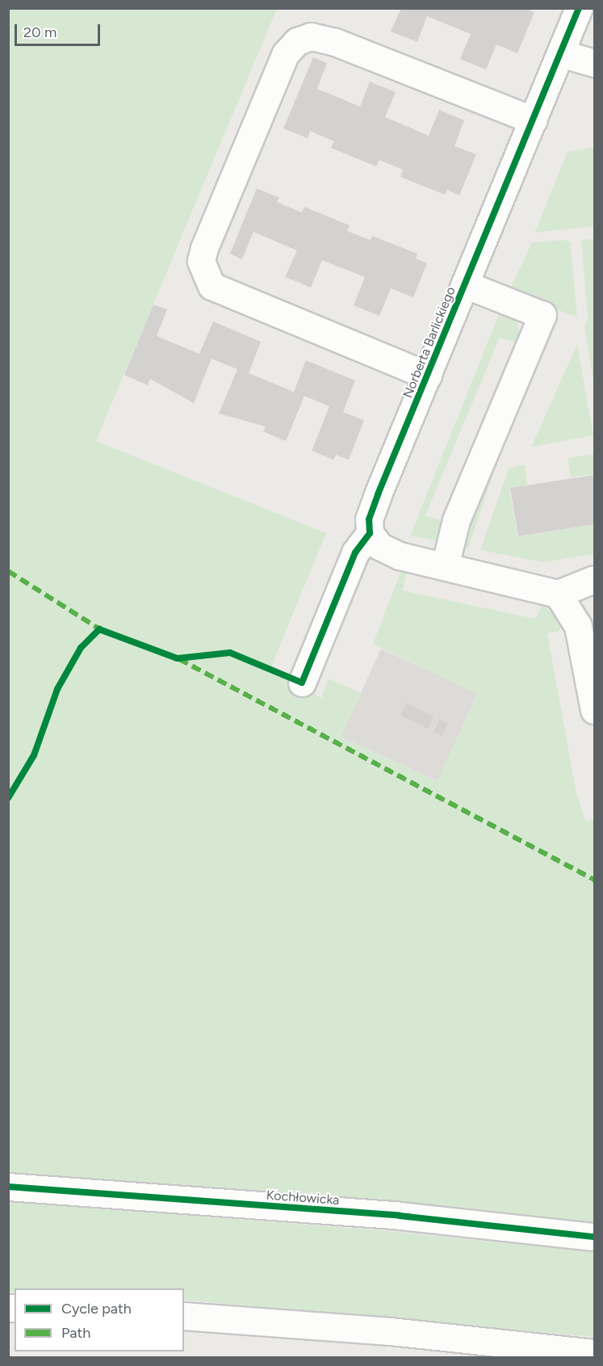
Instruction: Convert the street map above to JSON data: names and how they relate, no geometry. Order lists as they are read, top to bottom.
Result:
{
  "streets": {
    "street": ["Norberta Barlickiego", "Kochłowicka"]
  },
  "legend": ["Cycle path", "Path"],
  "scale_bar": "20 m"
}
